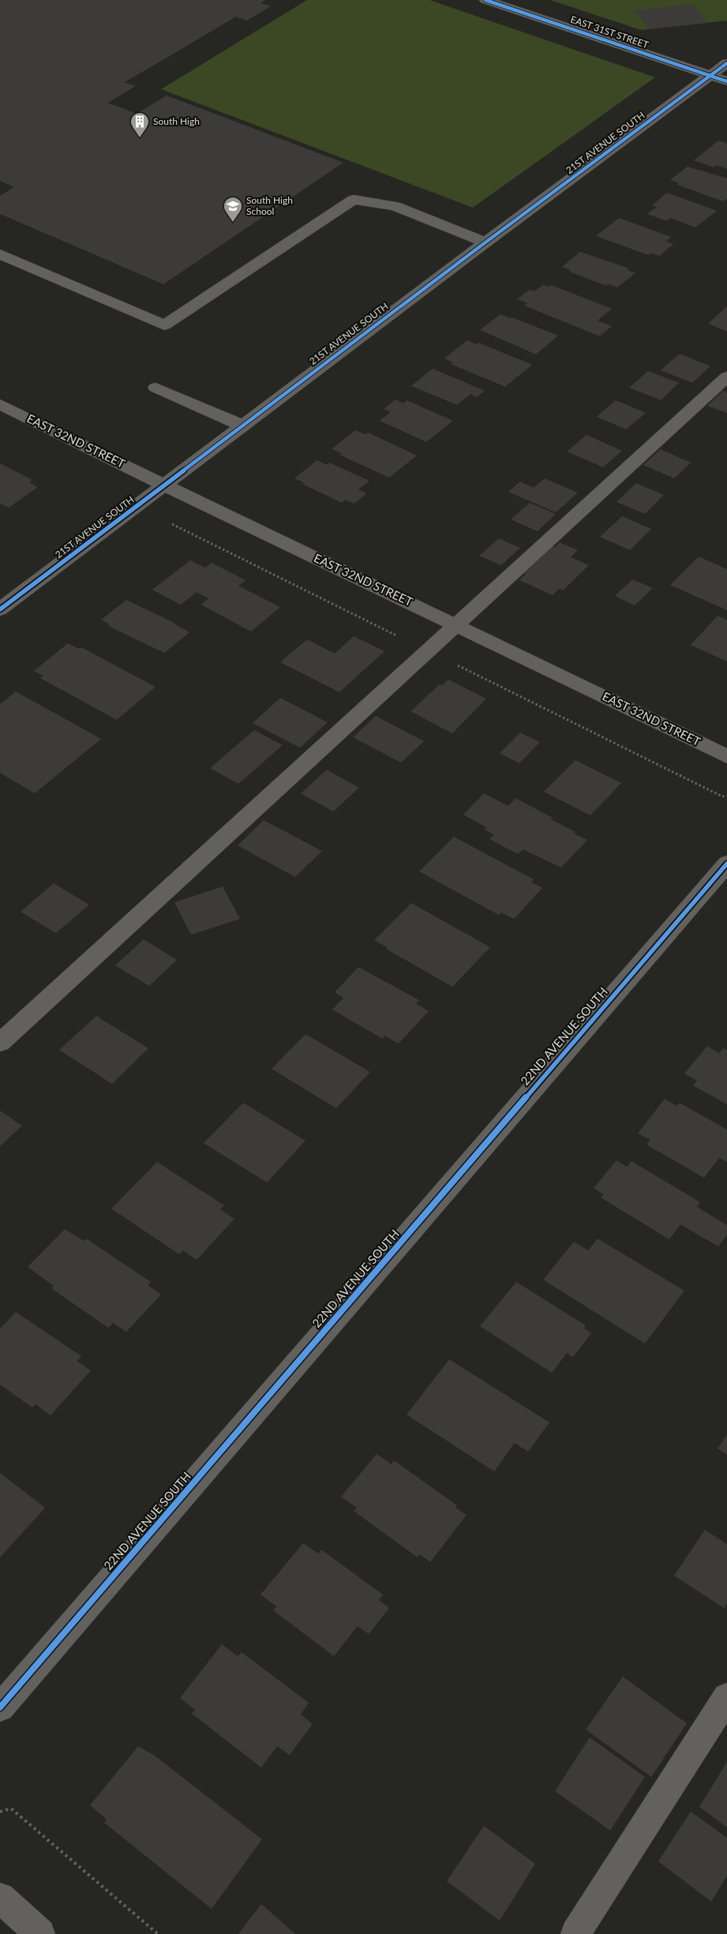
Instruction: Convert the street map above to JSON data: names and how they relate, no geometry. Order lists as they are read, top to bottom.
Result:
{
  "streets": {
    "street": [
      "EAST 31ST STREET",
      "21ST AVENUE SOUTH",
      "EAST 32ND STREET",
      "22ND AVENUE SOUTH"
    ]
  },
  "crossings": [
    ["EAST 31ST STREET", "21ST AVENUE SOUTH"],
    ["21ST AVENUE SOUTH", "EAST 32ND STREET"]
  ],
  "places": {
    "building": ["South High"],
    "school or university": ["South High School"]
  }
}
